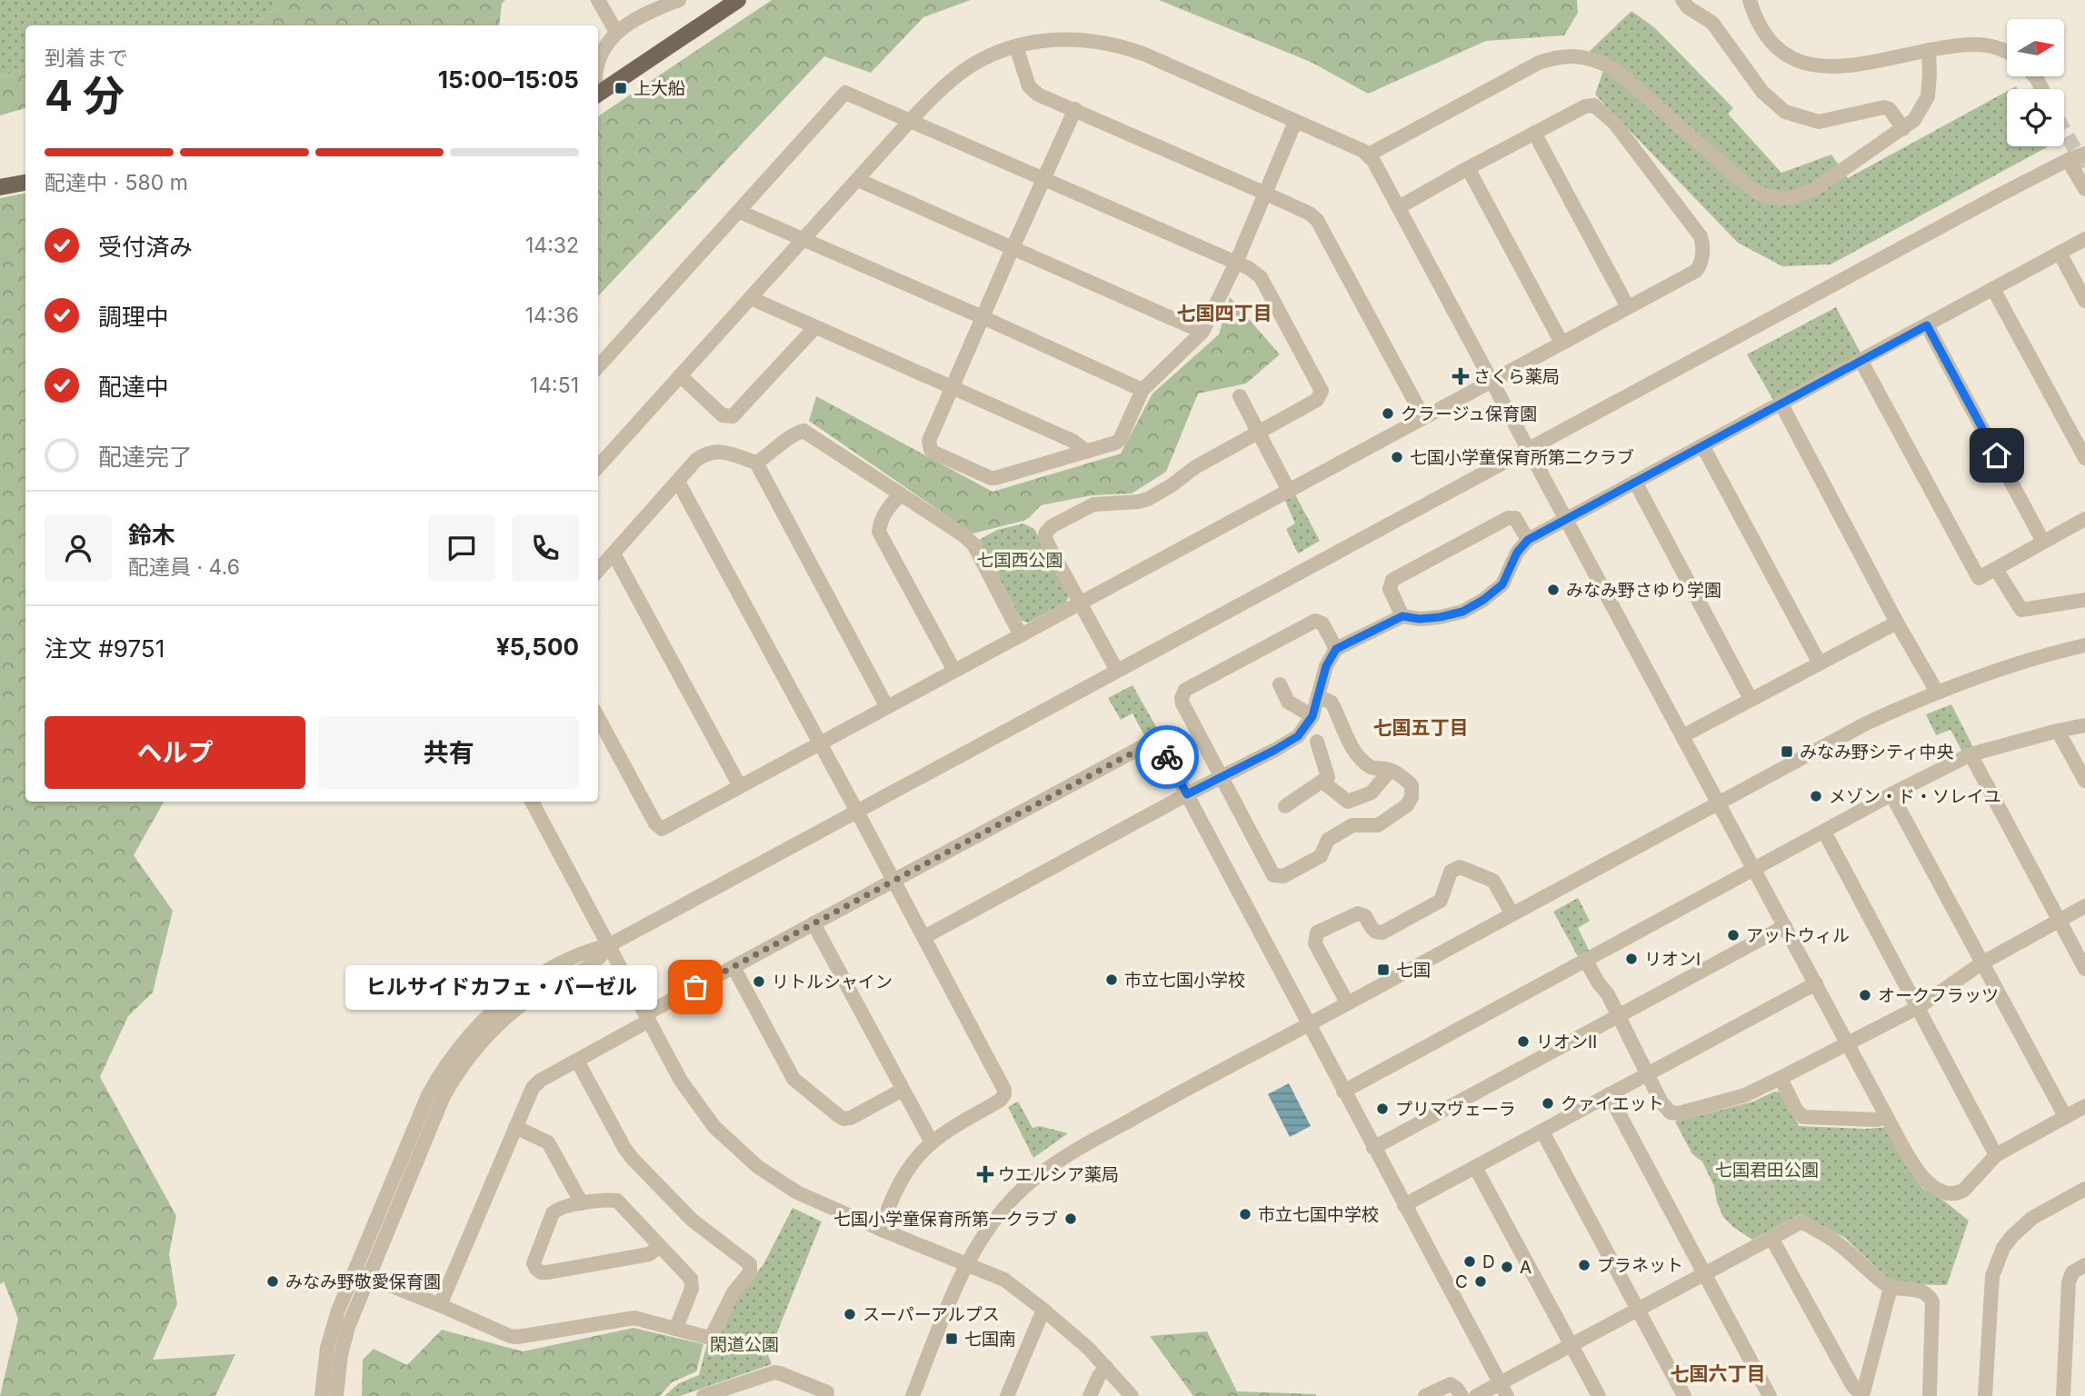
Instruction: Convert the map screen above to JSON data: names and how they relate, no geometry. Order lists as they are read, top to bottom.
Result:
{
  "districts": ["七国四丁目", "七国五丁目", "七国六丁目"],
  "parks": ["七国西公園", "七国君田公園", "閑道公園"],
  "places": {
    "transit": [
      "上大船",
      "みなみ野シティ中央",
      "七国",
      "七国南"
    ],
    "health": ["さくら薬局", "ウエルシア薬局"],
    "other": [
      "クラージュ保育園",
      "七国小学童保育所第二クラブ",
      "みなみ野さゆり学園",
      "メゾン・ド・ソレイユ",
      "アットウィル",
      "リオンⅠ",
      "市立七国小学校",
      "リトルシャイン",
      "ヒルサイドカフェ・バーゼル",
      "オークフラッツ",
      "リオンⅡ",
      "クァイエット",
      "プリマヴェーラ",
      "市立七国中学校",
      "七国小学童保育所第一クラブ",
      "D",
      "プラネット",
      "A",
      "みなみ野敬愛保育園",
      "C",
      "スーパーアルプス"
    ]
  },
  "north": "right",
  "page": {
    "heading": ["4 分", "到着まで", "15:00–15:05"],
    "panel": [
      "鈴木",
      "配達員 · 4.6",
      "注文 #9751",
      "¥5,500"
    ],
    "bar": "配達中 · 580 m",
    "list": [
      ["受付済み", "14:32"],
      ["調理中", "14:36"],
      ["配達中", "14:51"],
      "配達完了"
    ],
    "buttons": ["ヘルプ", "共有"],
    "bubble": "ヒルサイドカフェ・バーゼル"
  }
}
